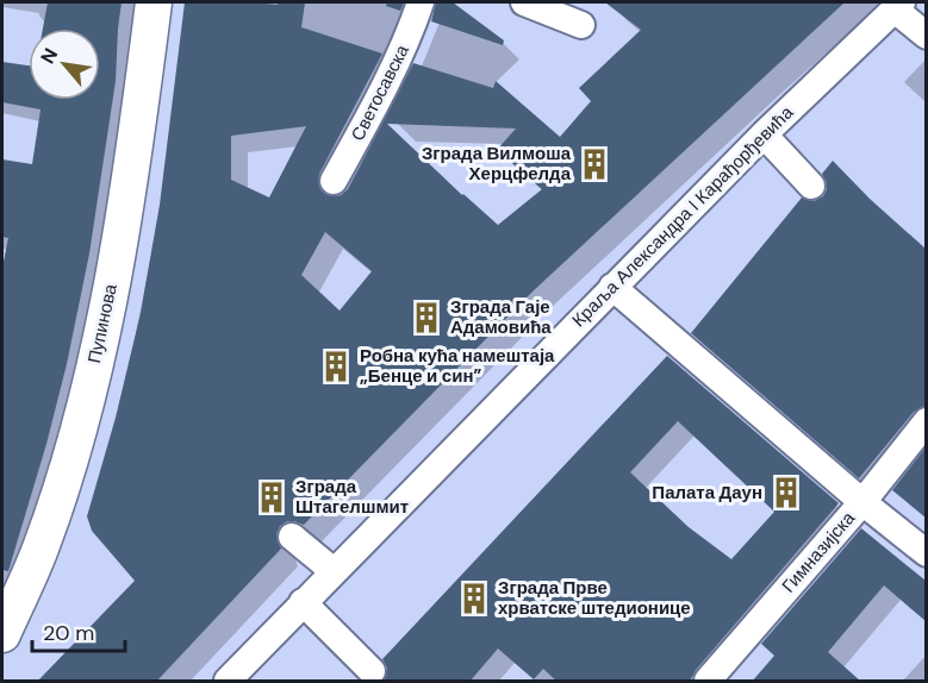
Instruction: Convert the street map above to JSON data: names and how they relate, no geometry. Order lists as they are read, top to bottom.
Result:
{
  "streets": {
    "street": [
      "Светосавска",
      "Краља Александра I Карађорђевића",
      "Пупинова",
      "Гимназијска"
    ]
  },
  "places": {
    "building": [
      "Зграда Вилмоша Херцфелда",
      "Зграда Гаје Адамовића",
      "Робна кућа намештаја „Бенце и син”",
      "Палата Даун",
      "Зграда Штагелшмит",
      "Зграда Прве хрватске штедионице"
    ]
  },
  "scale_bar": "20 m",
  "north": "top left"
}
